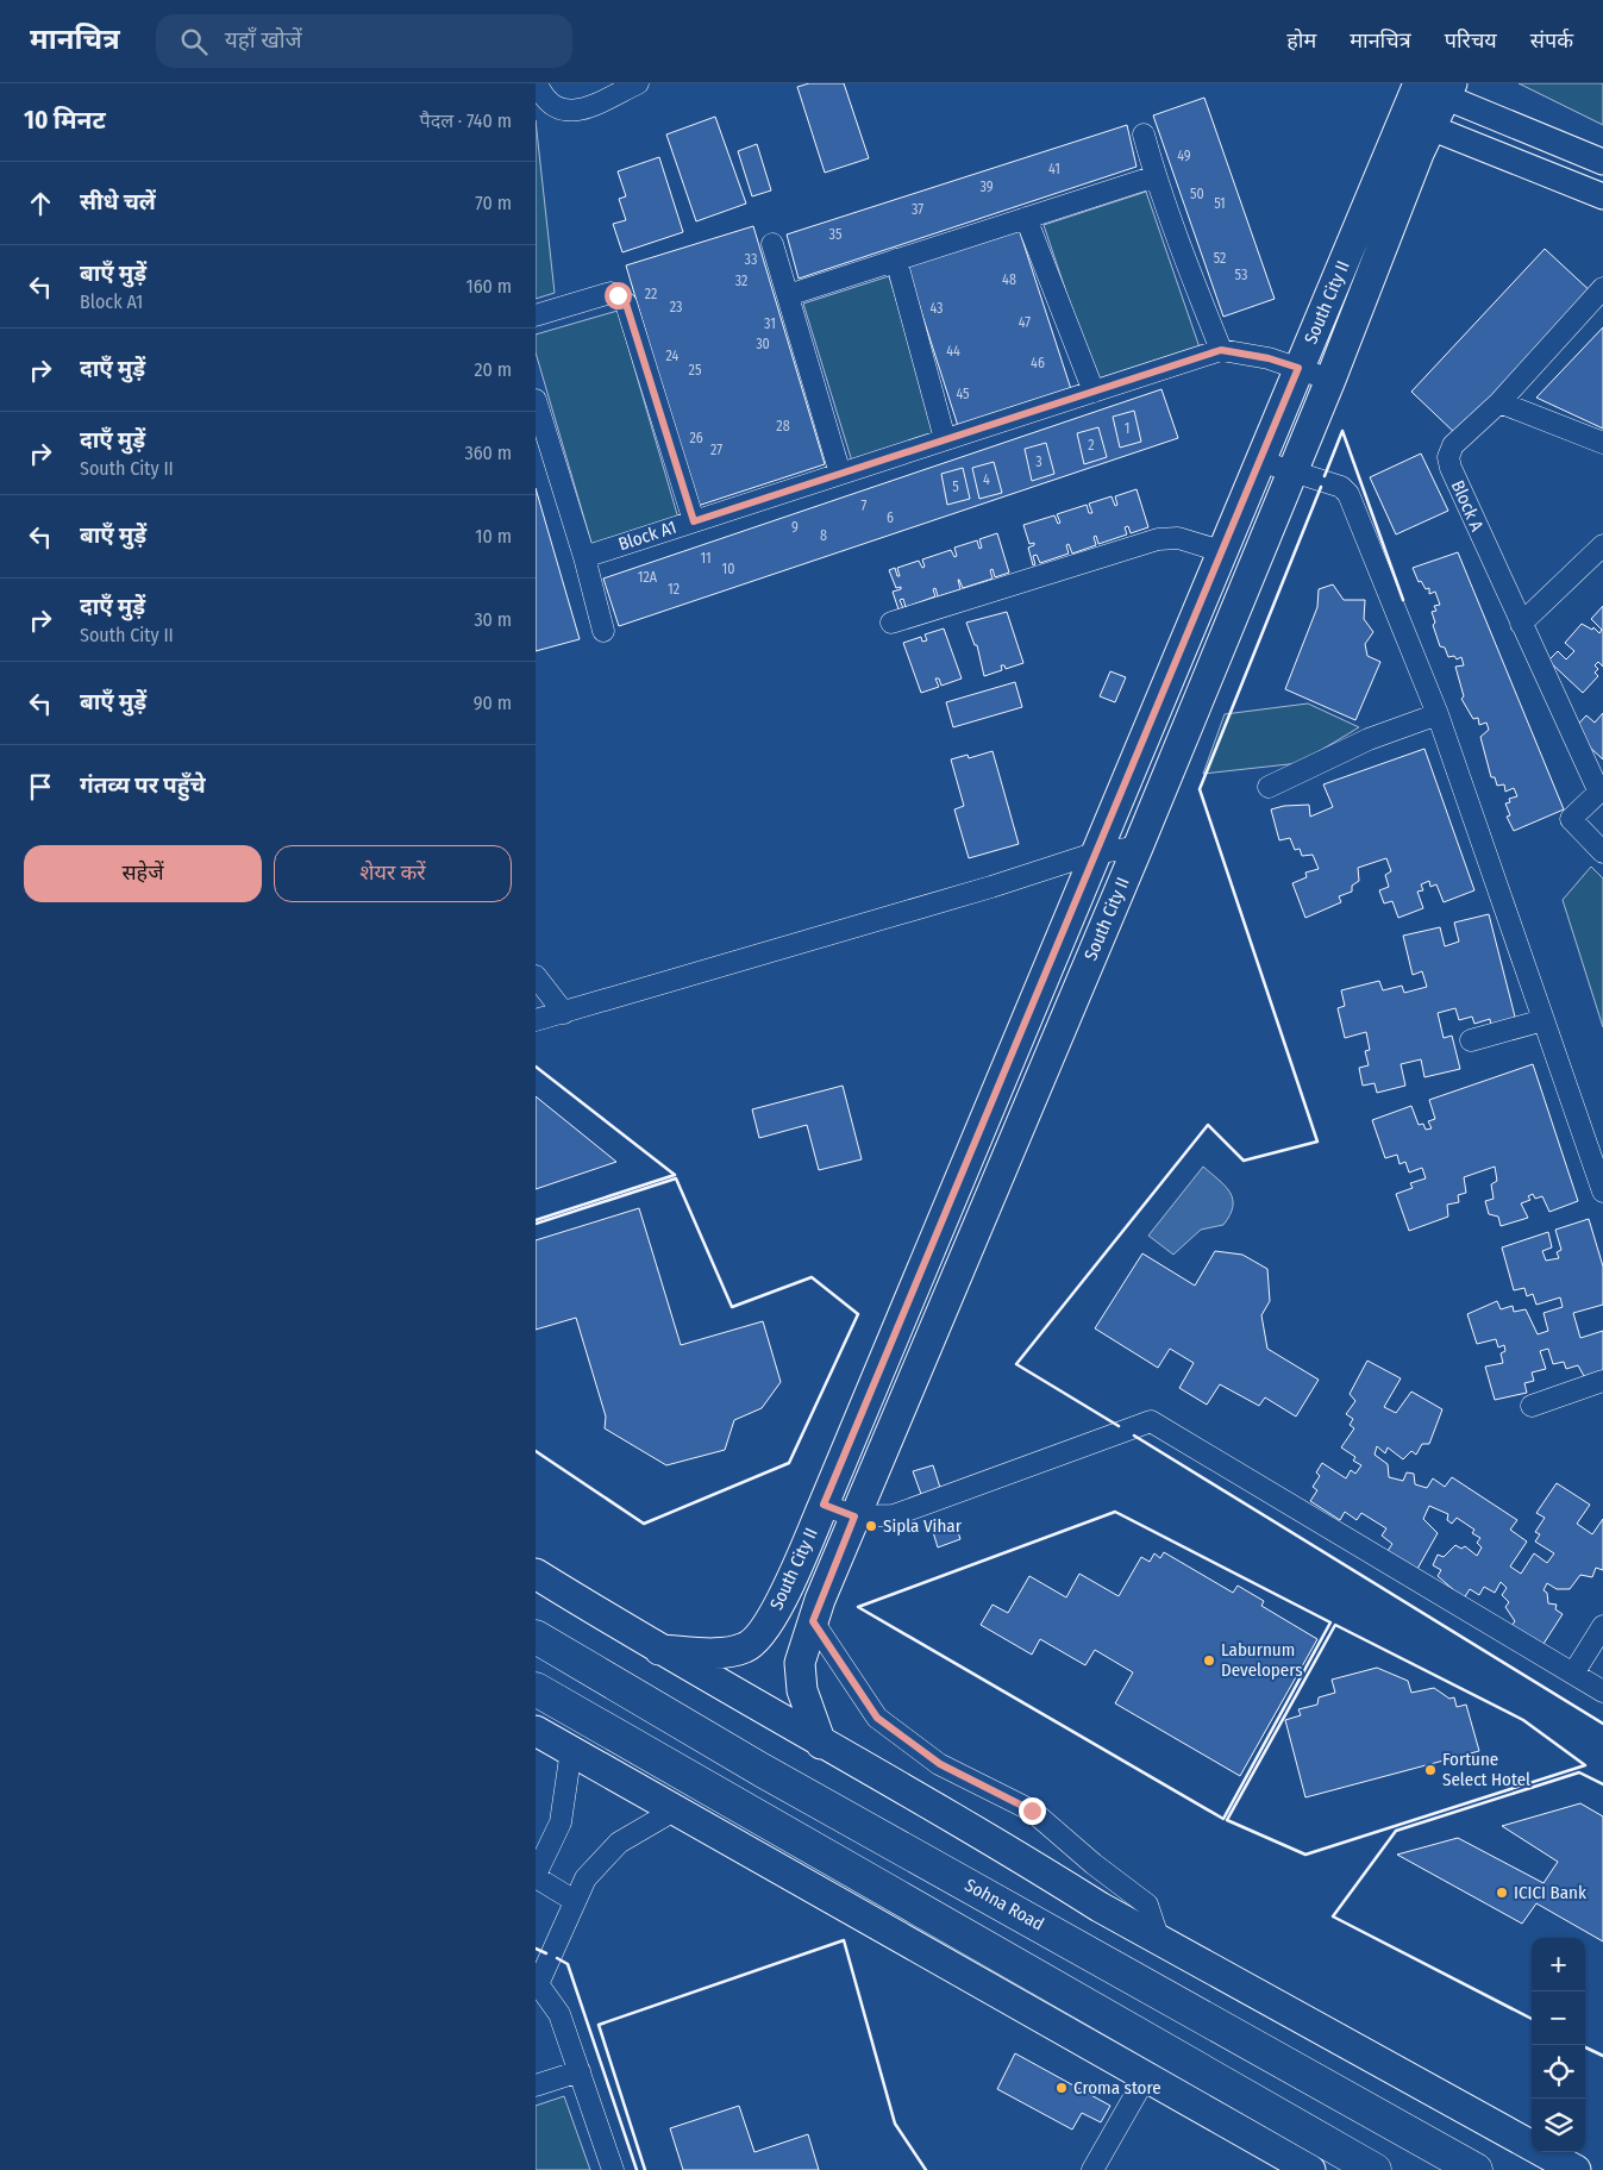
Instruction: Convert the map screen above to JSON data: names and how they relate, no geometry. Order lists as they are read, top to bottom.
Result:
{
  "streets": {
    "highway": ["Sohna Road"],
    "main road": ["South City II"],
    "street": ["Block A", "Block A1"]
  },
  "places": [
    "Sipla Vihar",
    "Laburnum Developers",
    "Fortune Select Hotel",
    "ICICI Bank",
    "Croma store"
  ],
  "house_numbers": [
    "49",
    "41",
    "39",
    "50",
    "51",
    "37",
    "35",
    "52",
    "33",
    "53",
    "48",
    "32",
    "22",
    "23",
    "43",
    "47",
    "31",
    "30",
    "44",
    "24",
    "46",
    "25",
    "45",
    "28",
    "1",
    "26",
    "2",
    "27",
    "3",
    "4",
    "5",
    "7",
    "6",
    "9",
    "8",
    "11",
    "10",
    "12A",
    "12"
  ],
  "page": {
    "header": "मानचित्र",
    "search": "यहाँ खोजें",
    "nav": [
      "होम",
      "मानचित्र",
      "परिचय",
      "संपर्क"
    ],
    "heading": ["10 मिनट", "पैदल · 740 m"],
    "list": [
      ["सीधे चलें", "70 m"],
      ["बाएँ मुड़ें", "Block A1", "160 m"],
      ["दाएँ मुड़ें", "20 m"],
      ["दाएँ मुड़ें", "South City II", "360 m"],
      ["बाएँ मुड़ें", "10 m"],
      ["दाएँ मुड़ें", "South City II", "30 m"],
      ["बाएँ मुड़ें", "90 m"],
      "गंतव्य पर पहुँचे"
    ],
    "buttons": ["सहेजें", "शेयर करें"],
    "map_buttons": ["+", "−"]
  }
}
